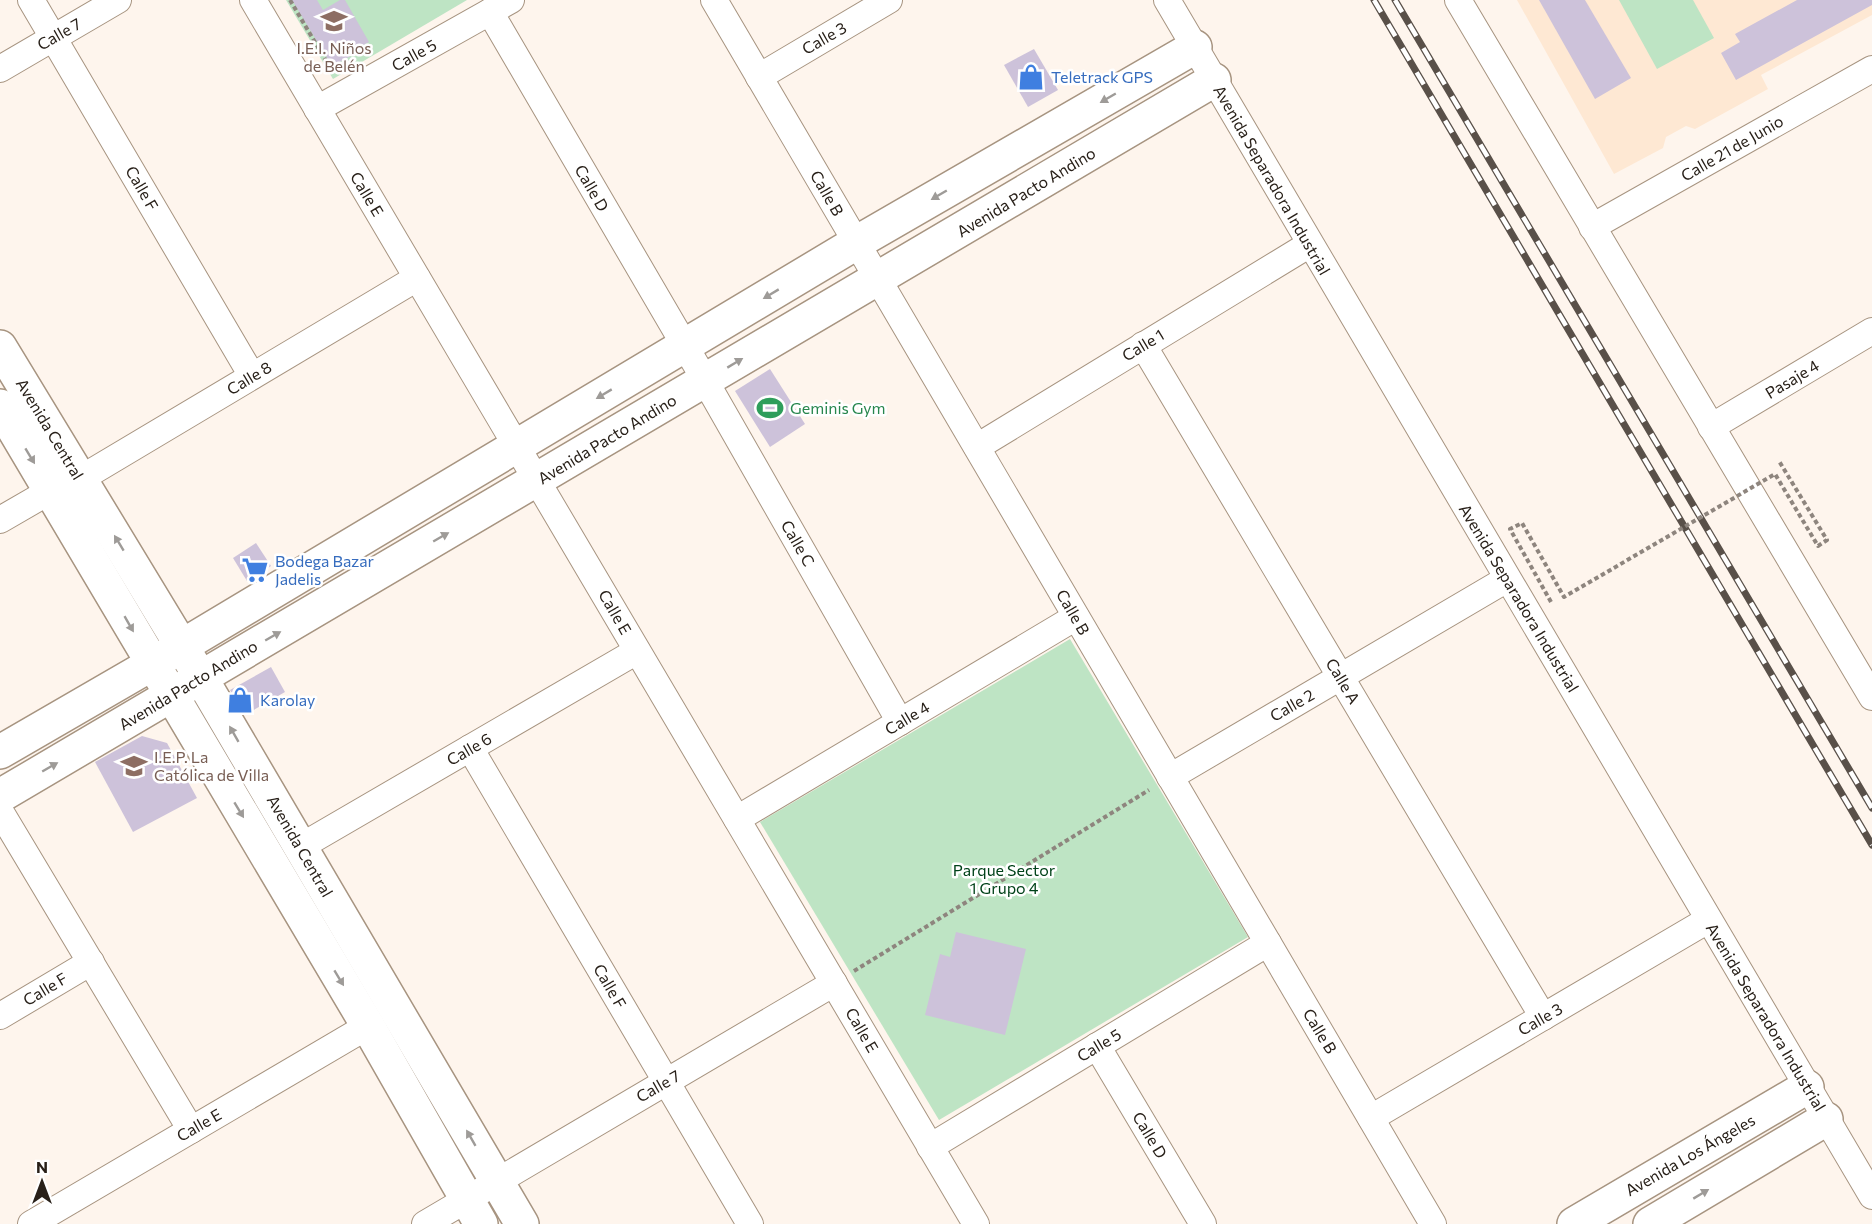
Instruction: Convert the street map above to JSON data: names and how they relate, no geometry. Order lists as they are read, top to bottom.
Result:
{
  "streets": {
    "street": [
      "Calle 7",
      "Calle 3",
      "Calle 5",
      "Calle 21 de Junio",
      "Avenida Separadora Industrial",
      "Calle F",
      "Calle D",
      "Avenida Pacto Andino",
      "Calle B",
      "Calle E",
      "Calle 1",
      "Calle 8",
      "Pasaje 4",
      "Avenida Central",
      "Calle C",
      "Calle A",
      "Calle 2",
      "Calle 4",
      "Calle 6",
      "Avenida Los Ángeles"
    ]
  },
  "crossings": [
    ["Calle 7", "Calle F"],
    ["Calle 7", "Calle E"],
    ["Calle 7", "Avenida Central"],
    ["Calle 3", "Avenida Separadora Industrial"],
    ["Calle 3", "Calle B"],
    ["Calle 3", "Calle A"],
    ["Calle 5", "Calle D"],
    ["Calle 5", "Calle B"],
    ["Calle 5", "Calle E"],
    ["Avenida Separadora Industrial", "Avenida Pacto Andino"],
    ["Avenida Separadora Industrial", "Calle 1"],
    ["Avenida Separadora Industrial", "Calle 2"],
    ["Avenida Separadora Industrial", "Avenida Los Ángeles"],
    ["Calle F", "Calle 8"],
    ["Calle F", "Calle 6"],
    ["Calle D", "Avenida Pacto Andino"],
    ["Calle D", "Calle C"],
    ["Avenida Pacto Andino", "Calle B"],
    ["Avenida Pacto Andino", "Calle E"],
    ["Avenida Pacto Andino", "Avenida Central"],
    ["Avenida Pacto Andino", "Calle C"],
    ["Calle B", "Calle 1"],
    ["Calle B", "Calle 2"],
    ["Calle B", "Calle 4"],
    ["Calle E", "Calle 8"],
    ["Calle E", "Avenida Central"],
    ["Calle E", "Calle 4"],
    ["Calle E", "Calle 6"],
    ["Calle 1", "Calle A"],
    ["Calle 8", "Avenida Central"],
    ["Avenida Central", "Calle 6"],
    ["Calle C", "Calle 4"],
    ["Calle A", "Calle 2"]
  ],
  "parks": ["Parque Sector 1 Grupo 4"],
  "places": {
    "school or university": ["I.E.I. Niños de Belén", "I.E.P. La Católica de Villa"],
    "shop": ["Teletrack GPS", "Karolay"],
    "sports": ["Geminis Gym"],
    "supermarket": ["Bodega Bazar Jadelis"]
  },
  "north": "top"
}
